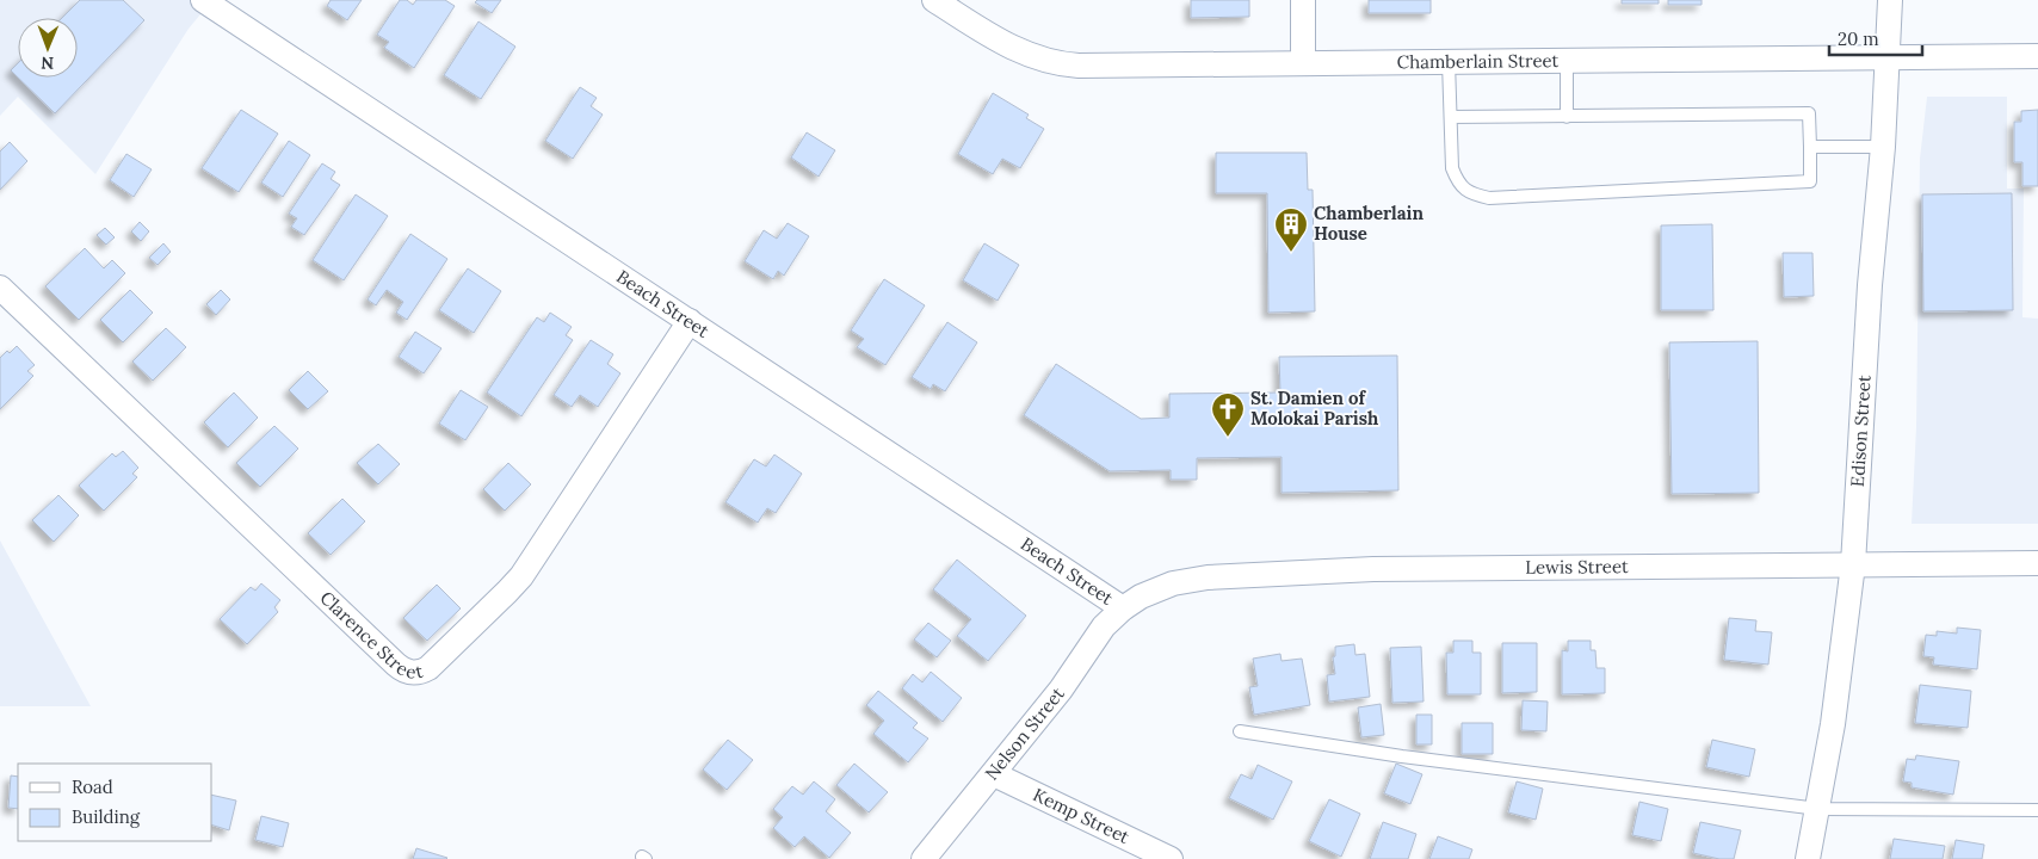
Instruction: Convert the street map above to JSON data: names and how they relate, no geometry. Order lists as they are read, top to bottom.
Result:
{
  "streets": {
    "street": [
      "Chamberlain Street",
      "Beach Street",
      "Edison Street",
      "Lewis Street",
      "Clarence Street",
      "Nelson Street",
      "Kemp Street"
    ]
  },
  "crossings": [
    ["Chamberlain Street", "Edison Street"],
    ["Beach Street", "Lewis Street"],
    ["Beach Street", "Clarence Street"],
    ["Beach Street", "Nelson Street"],
    ["Edison Street", "Lewis Street"],
    ["Lewis Street", "Nelson Street"],
    ["Nelson Street", "Kemp Street"]
  ],
  "places": {
    "building": ["Chamberlain House"],
    "church": ["St. Damien of Molokai Parish"]
  },
  "legend": ["Road", "Building"],
  "scale_bar": "20 m",
  "north": "bottom"
}
